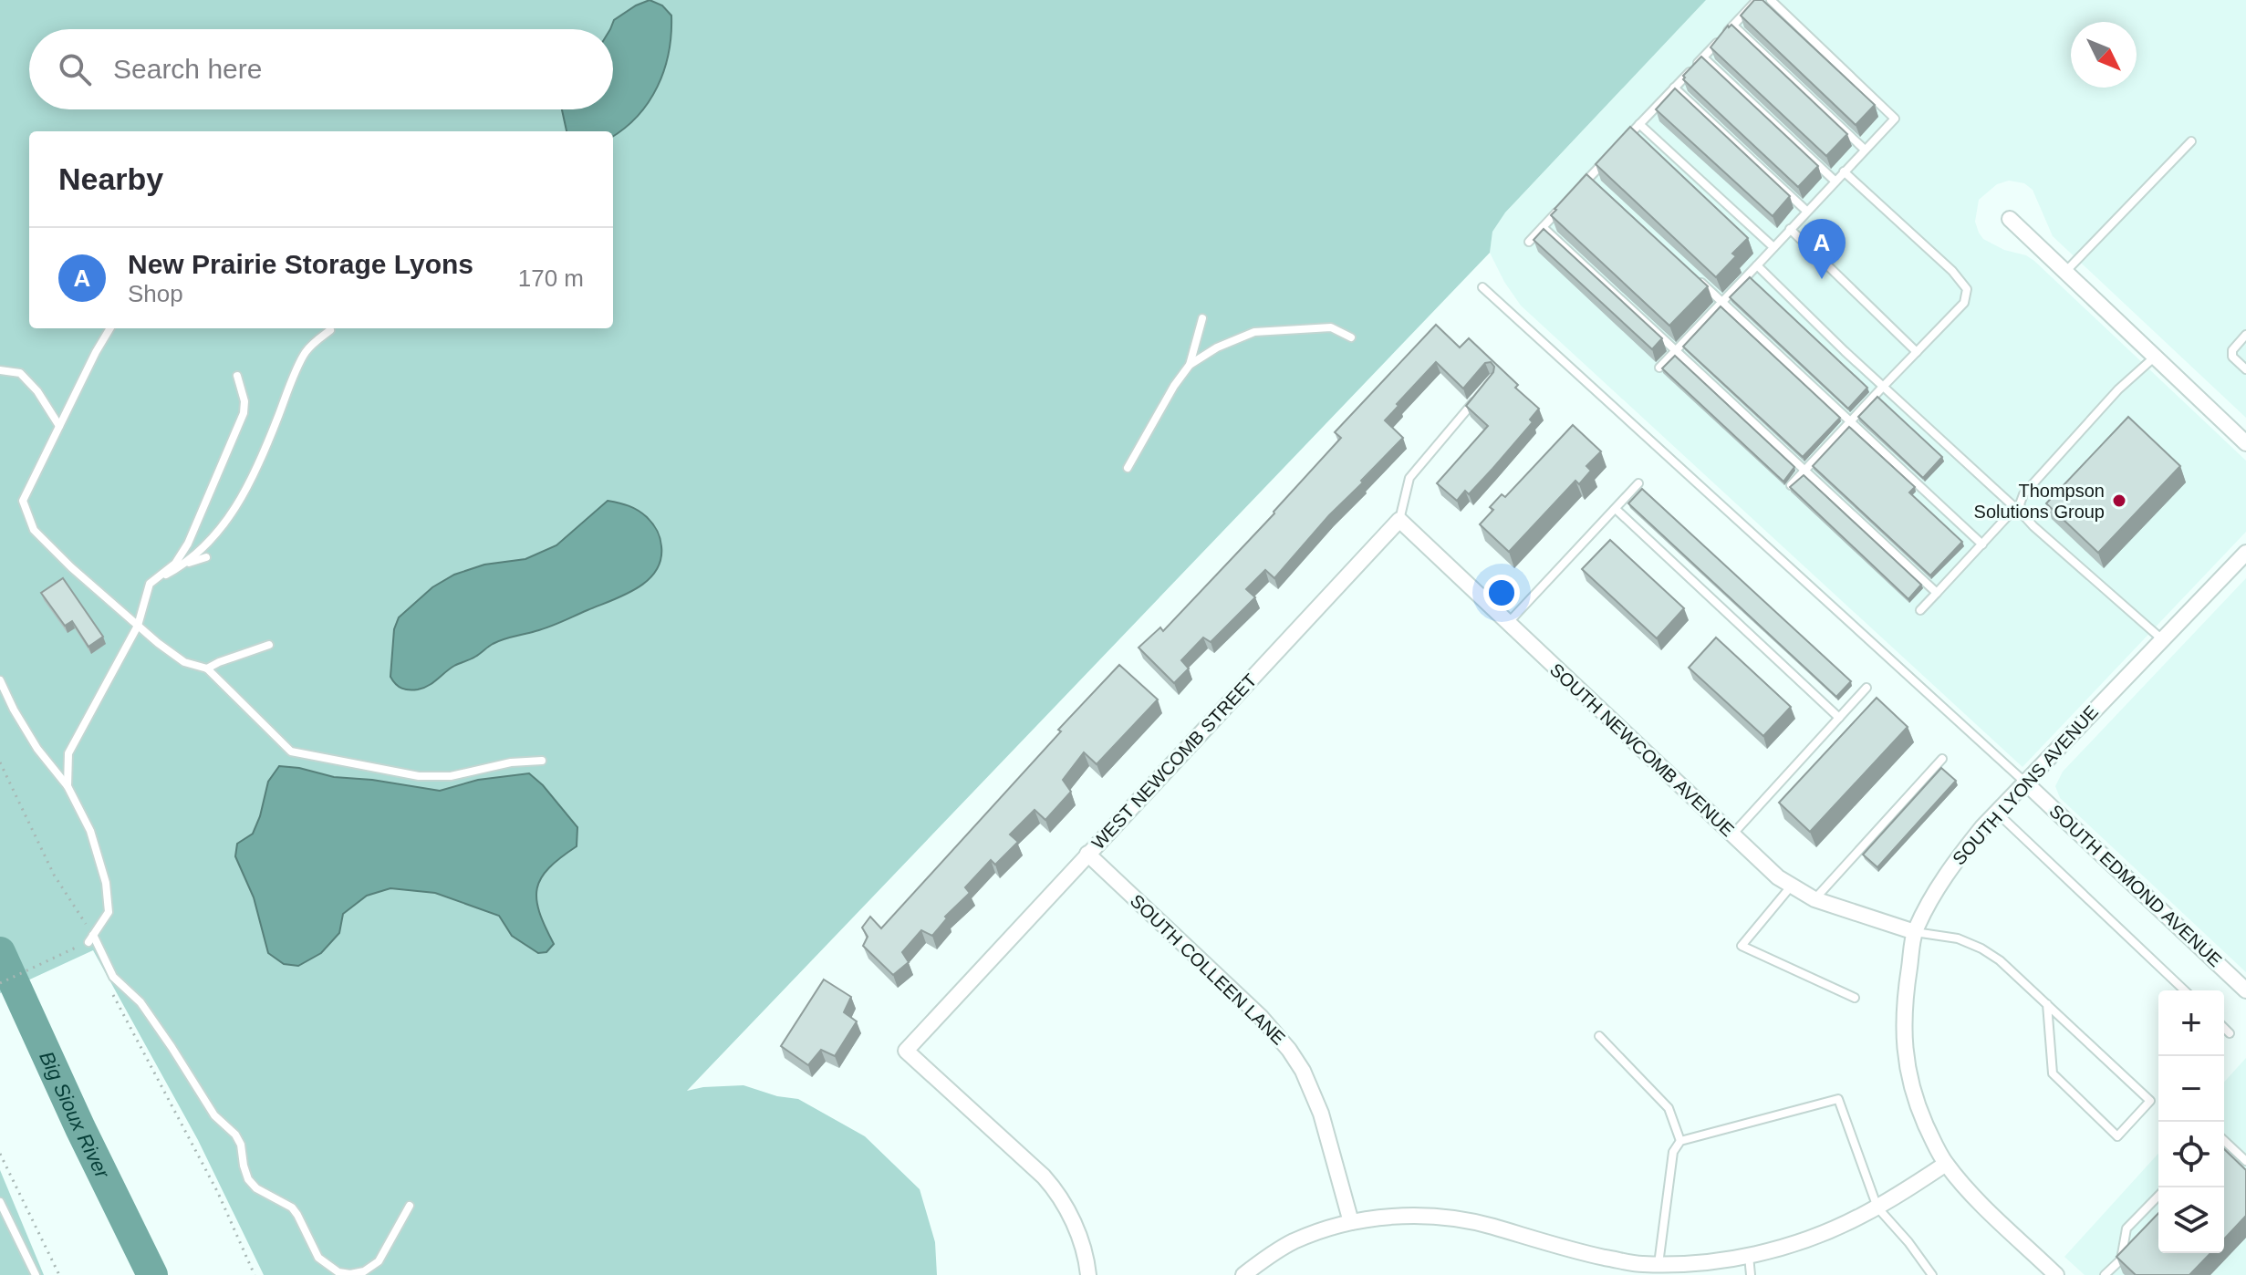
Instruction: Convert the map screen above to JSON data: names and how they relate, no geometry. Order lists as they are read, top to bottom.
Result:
{
  "streets": {
    "street": [
      "SOUTH NEWCOMB AVENUE",
      "WEST NEWCOMB STREET",
      "SOUTH LYONS AVENUE",
      "SOUTH EDMOND AVENUE",
      "SOUTH COLLEEN LANE"
    ]
  },
  "crossings": [
    ["SOUTH NEWCOMB AVENUE", "WEST NEWCOMB STREET"],
    ["SOUTH NEWCOMB AVENUE", "SOUTH LYONS AVENUE"],
    ["WEST NEWCOMB STREET", "SOUTH COLLEEN LANE"],
    ["SOUTH LYONS AVENUE", "SOUTH EDMOND AVENUE"]
  ],
  "water": ["Big Sioux River"],
  "places": ["Thompson Solutions Group"],
  "north": "bottom right",
  "page": {
    "search": "Search here",
    "heading": "Nearby",
    "pins": "A",
    "list": [
      {
        "mark": "A",
        "name": "New Prairie Storage Lyons",
        "note": "Shop",
        "value": "170 m"
      }
    ],
    "map_buttons": ["+", "−"]
  }
}
